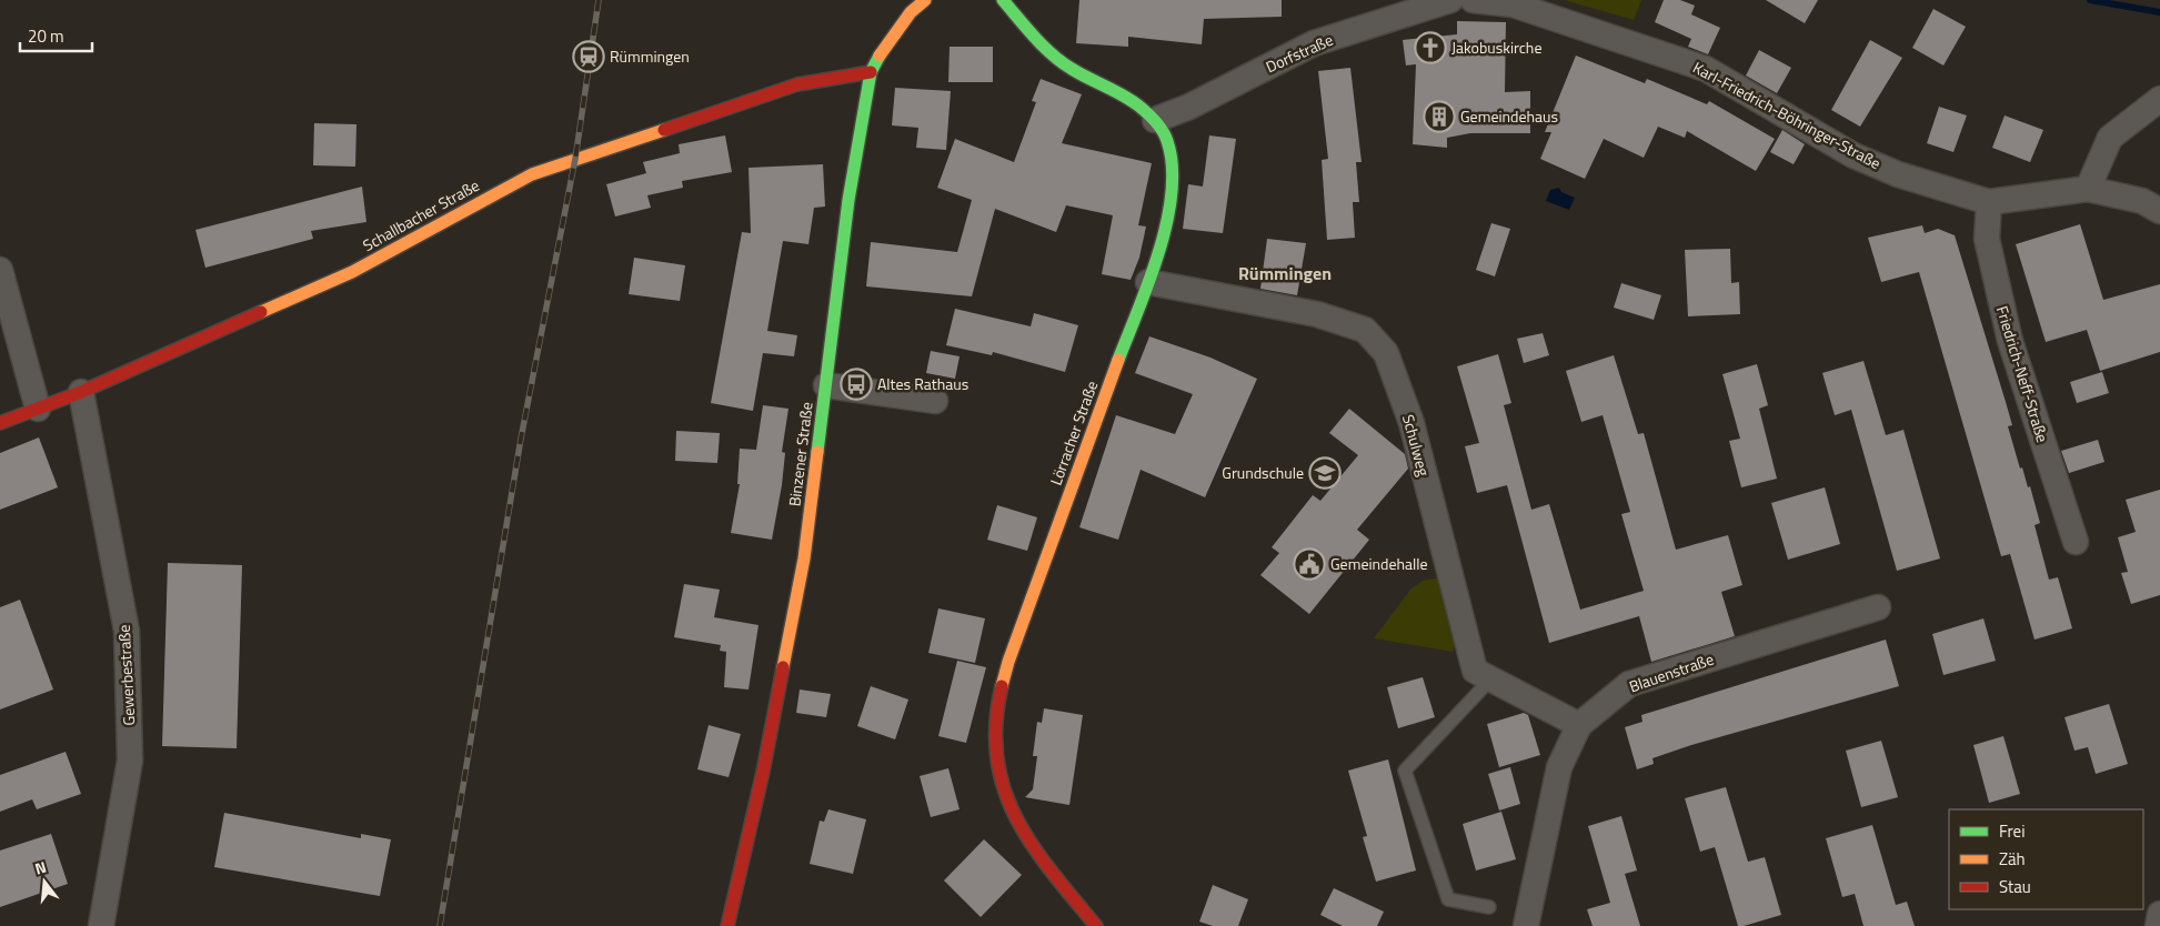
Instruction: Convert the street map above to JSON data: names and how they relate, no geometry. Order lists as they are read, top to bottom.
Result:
{
  "streets": {
    "street": [
      "Dorfstraße",
      "Karl-Friedrich-Böhringer-Straße",
      "Schallbacher Straße",
      "Friedrich-Neff-Straße",
      "Lörracher Straße",
      "Schulweg",
      "Binzener Straße",
      "Blauenstraße",
      "Gewerbestraße"
    ]
  },
  "crossings": [
    ["Dorfstraße", "Lörracher Straße"],
    ["Karl-Friedrich-Böhringer-Straße", "Friedrich-Neff-Straße"],
    ["Schallbacher Straße", "Binzener Straße"],
    ["Schallbacher Straße", "Gewerbestraße"],
    ["Lörracher Straße", "Schulweg"],
    ["Schulweg", "Blauenstraße"]
  ],
  "districts": ["Rümmingen"],
  "places": {
    "church": ["Jakobuskirche"],
    "station": ["Rümmingen"],
    "building": ["Gemeindehaus"],
    "bus stop": ["Altes Rathaus"],
    "school or university": ["Grundschule"],
    "public building": ["Gemeindehalle"]
  },
  "legend": ["Frei", "Zäh", "Stau"],
  "scale_bar": "20 m",
  "north": "top"
}
